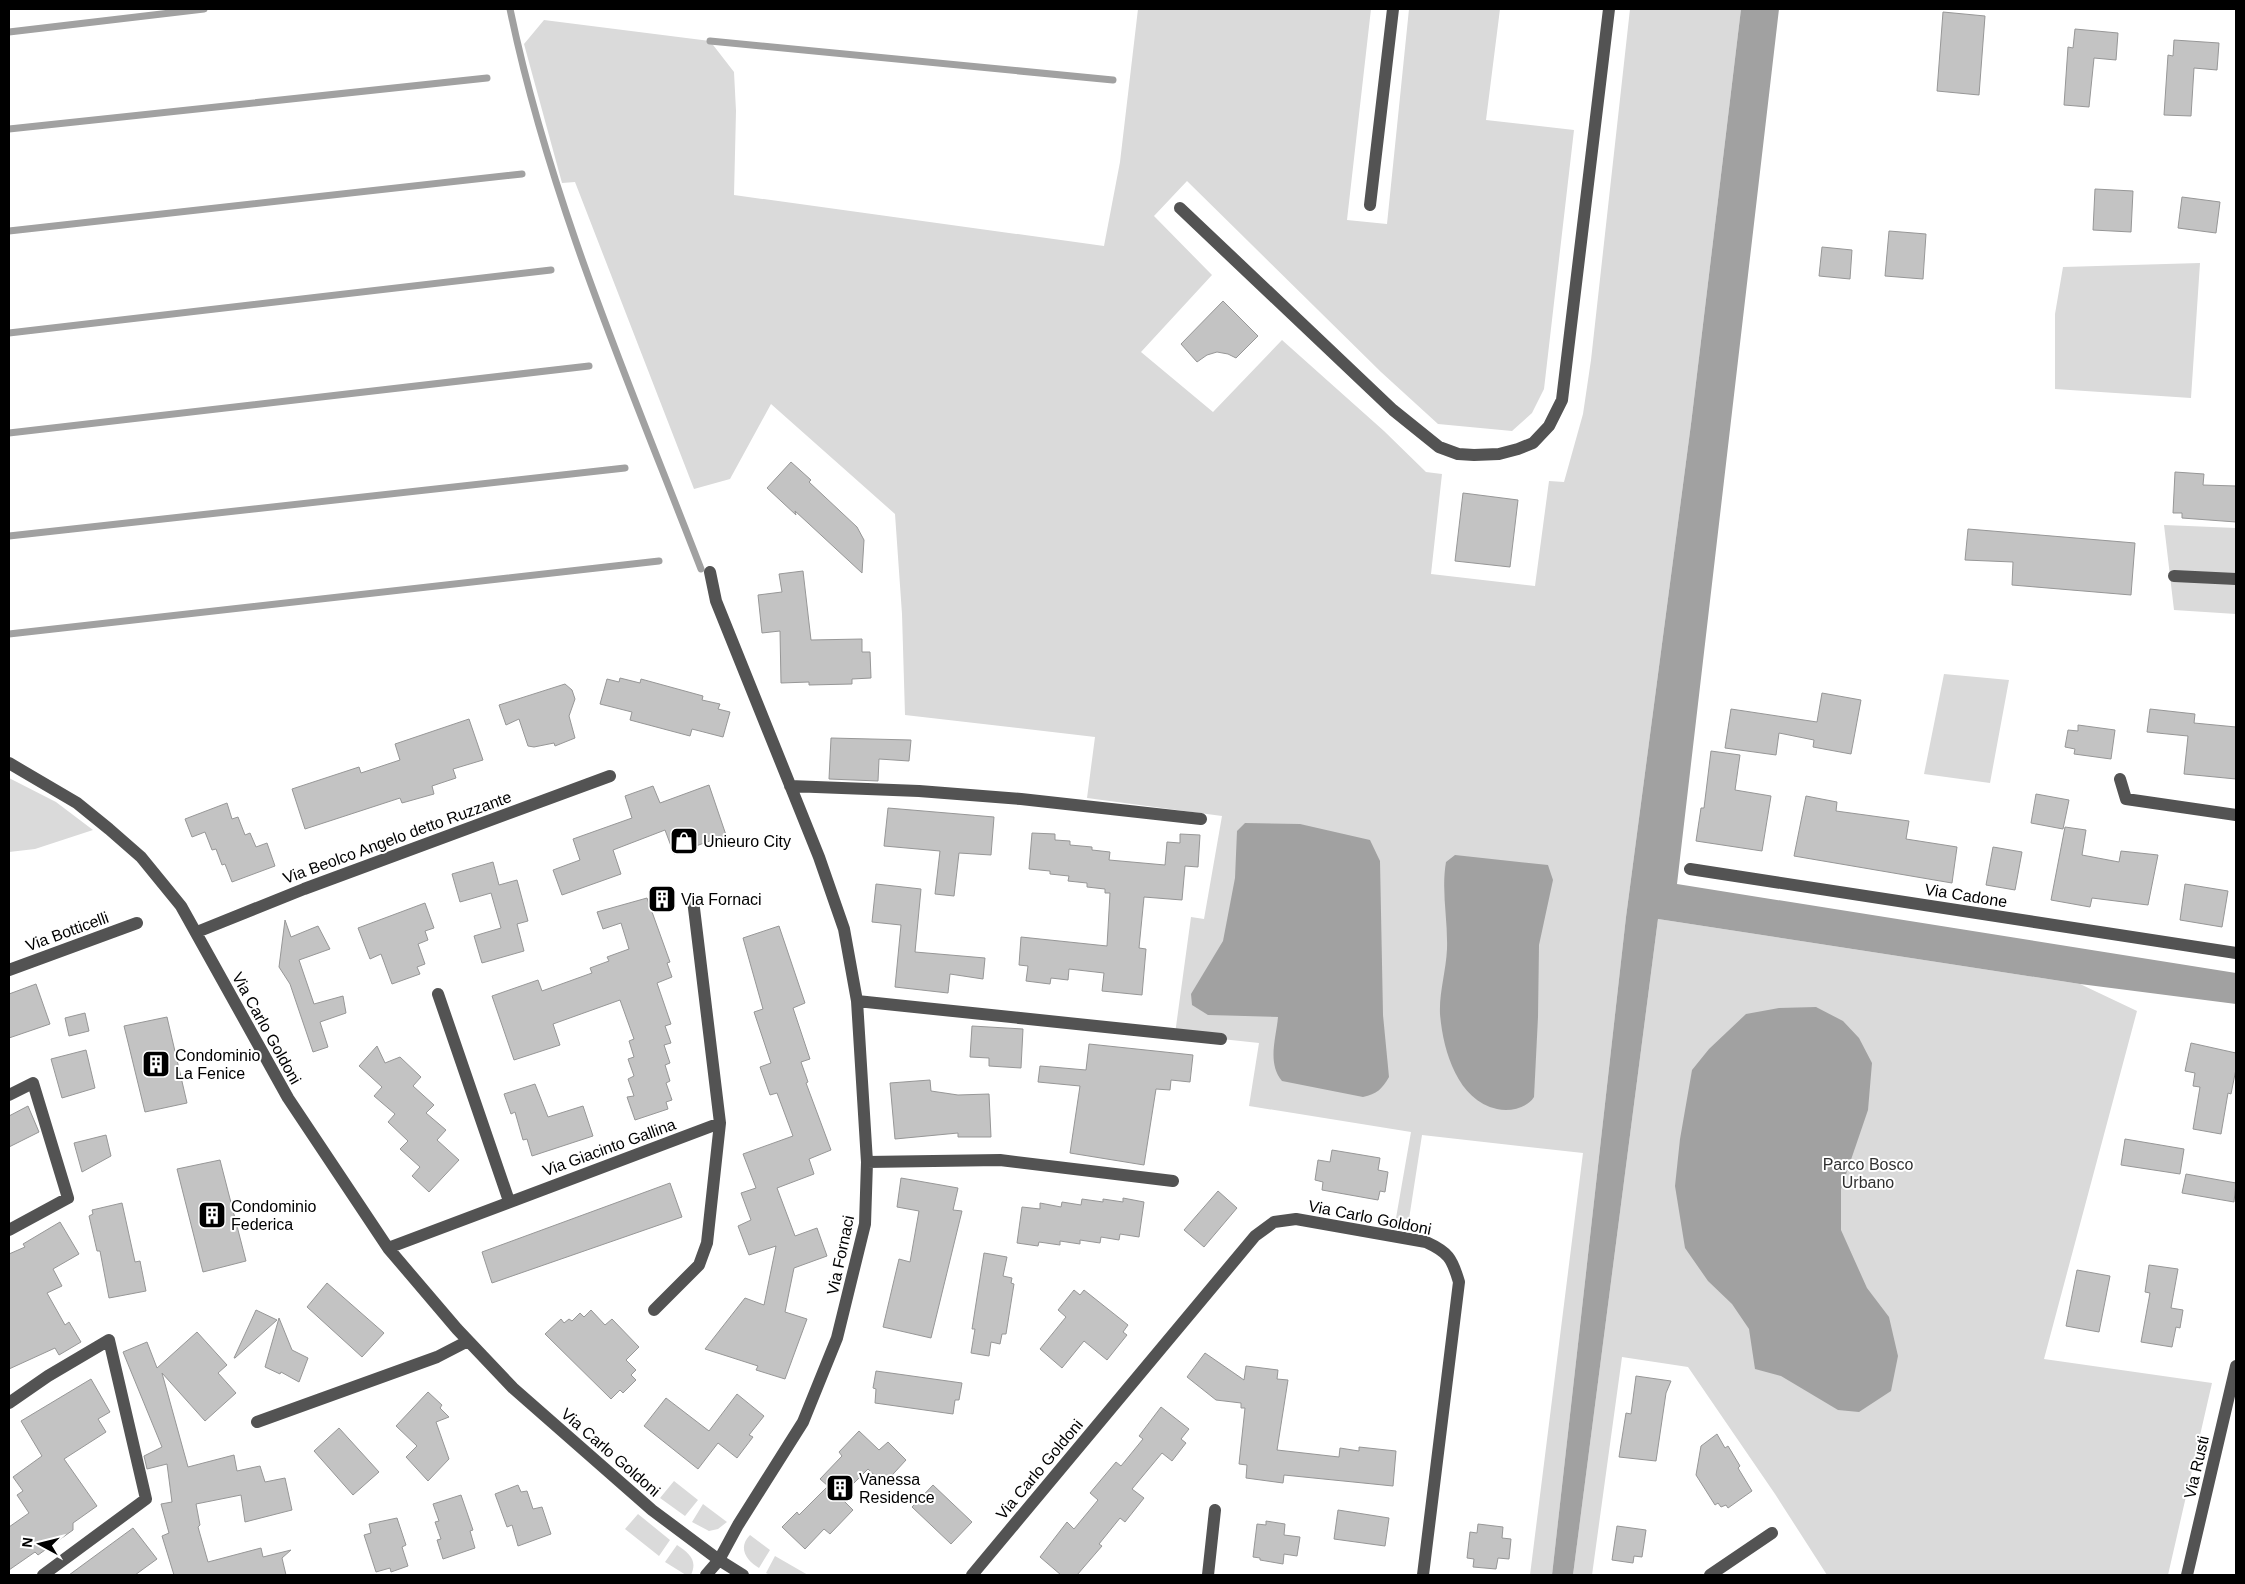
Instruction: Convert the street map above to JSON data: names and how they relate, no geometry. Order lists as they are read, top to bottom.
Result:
{
  "streets": {
    "street": [
      "Via Beolco Angelo detto Ruzzante",
      "Via Cadone",
      "Via Botticelli",
      "Via Carlo Goldoni",
      "Via Giacinto Gallina",
      "Via Fornaci",
      "Via Rusti"
    ]
  },
  "crossings": [
    ["Via Beolco Angelo detto Ruzzante", "Via Carlo Goldoni"],
    ["Via Carlo Goldoni", "Via Giacinto Gallina"],
    ["Via Carlo Goldoni", "Via Fornaci"]
  ],
  "parks": ["Parco Bosco Urbano"],
  "places": {
    "shop": ["Unieuro City"],
    "building": [
      "Via Fornaci",
      "Condominio La Fenice",
      "Condominio Federica",
      "Vanessa Residence"
    ]
  },
  "north": "left"
}
